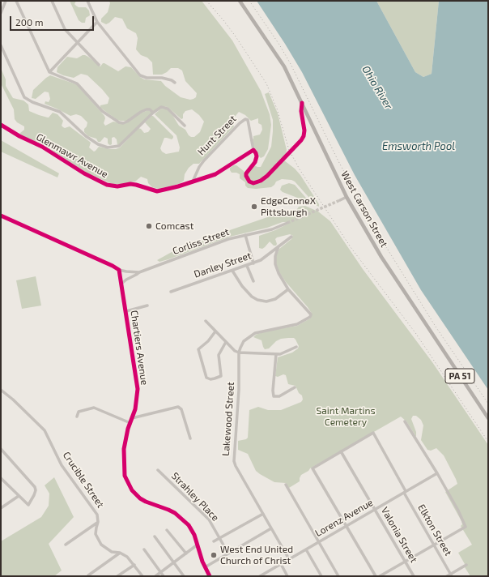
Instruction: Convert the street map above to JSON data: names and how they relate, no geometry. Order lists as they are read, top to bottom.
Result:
{
  "streets": {
    "main road": ["West Carson Street", "PA 51"],
    "street": [
      "Hunt Street",
      "Glenmawr Avenue",
      "Corliss Street",
      "Danley Street",
      "Chartiers Avenue",
      "Lakewood Street",
      "Crucible Street",
      "Strahley Place",
      "Lorenz Avenue",
      "Elkton Street",
      "Valonia Street"
    ]
  },
  "crossings": [
    ["Hunt Street", "Glenmawr Avenue"],
    ["Corliss Street", "Chartiers Avenue"],
    ["Lakewood Street", "Lorenz Avenue"],
    ["Lorenz Avenue", "Elkton Street"],
    ["Lorenz Avenue", "Valonia Street"],
    ["Elkton Street", "Valonia Street"]
  ],
  "water": ["Ohio River", "Emsworth Pool"],
  "parks": ["Saint Martins Cemetery"],
  "places": ["EdgeConneX Pittsburgh", "Comcast", "West End United Church of Christ"],
  "scale_bar": "200 m"
}
